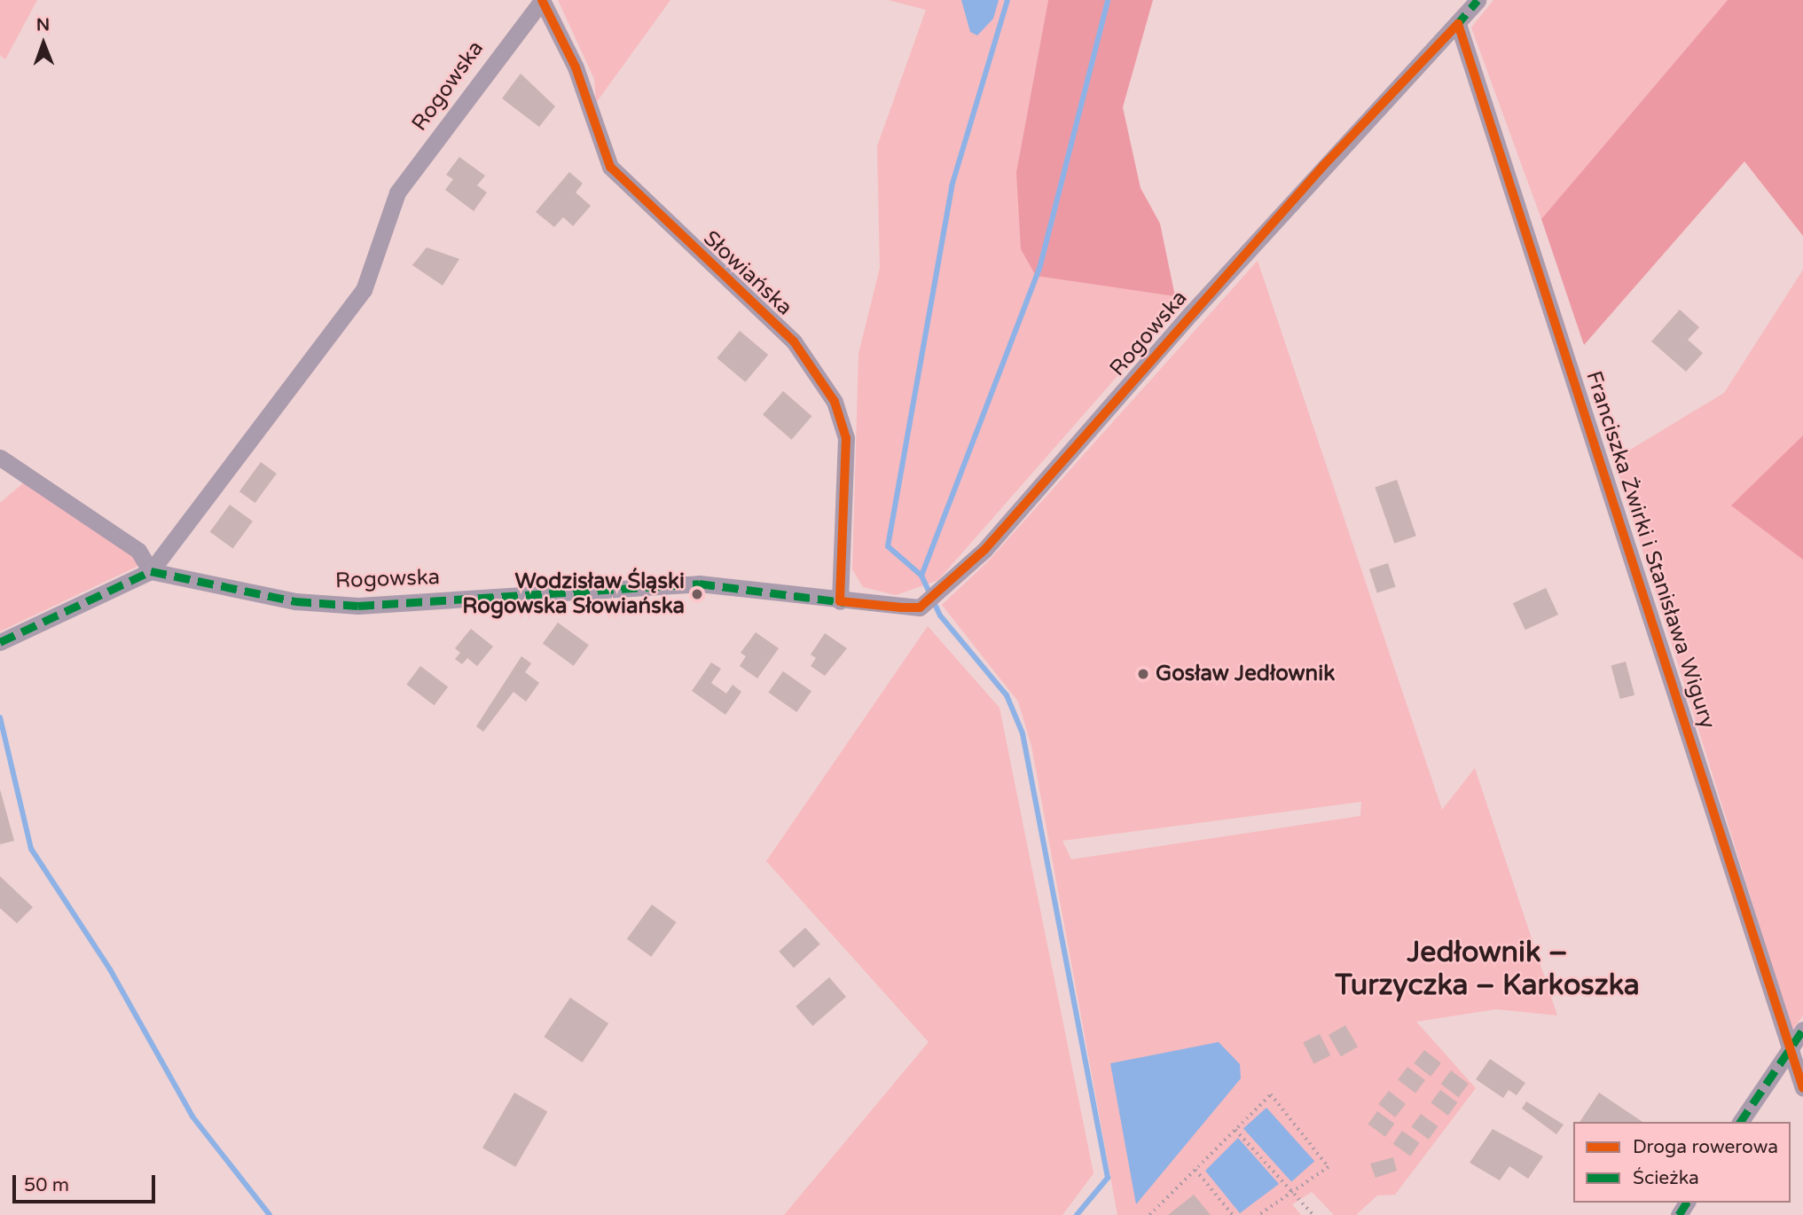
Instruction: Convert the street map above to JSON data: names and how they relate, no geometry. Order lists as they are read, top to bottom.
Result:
{
  "streets": {
    "street": ["Rogowska", "Słowiańska", "Franciszka Żwirki i Stanisława Wigury"]
  },
  "crossings": [
    ["Rogowska", "Słowiańska"],
    ["Rogowska", "Franciszka Żwirki i Stanisława Wigury"]
  ],
  "districts": ["Jedłownik – Turzyczka – Karkoszka"],
  "places": ["Wodzisław Śląski Rogowska Słowiańska", "Gosław Jedłownik"],
  "legend": ["Droga rowerowa", "Ścieżka"],
  "scale_bar": "50 m",
  "north": "top"
}
